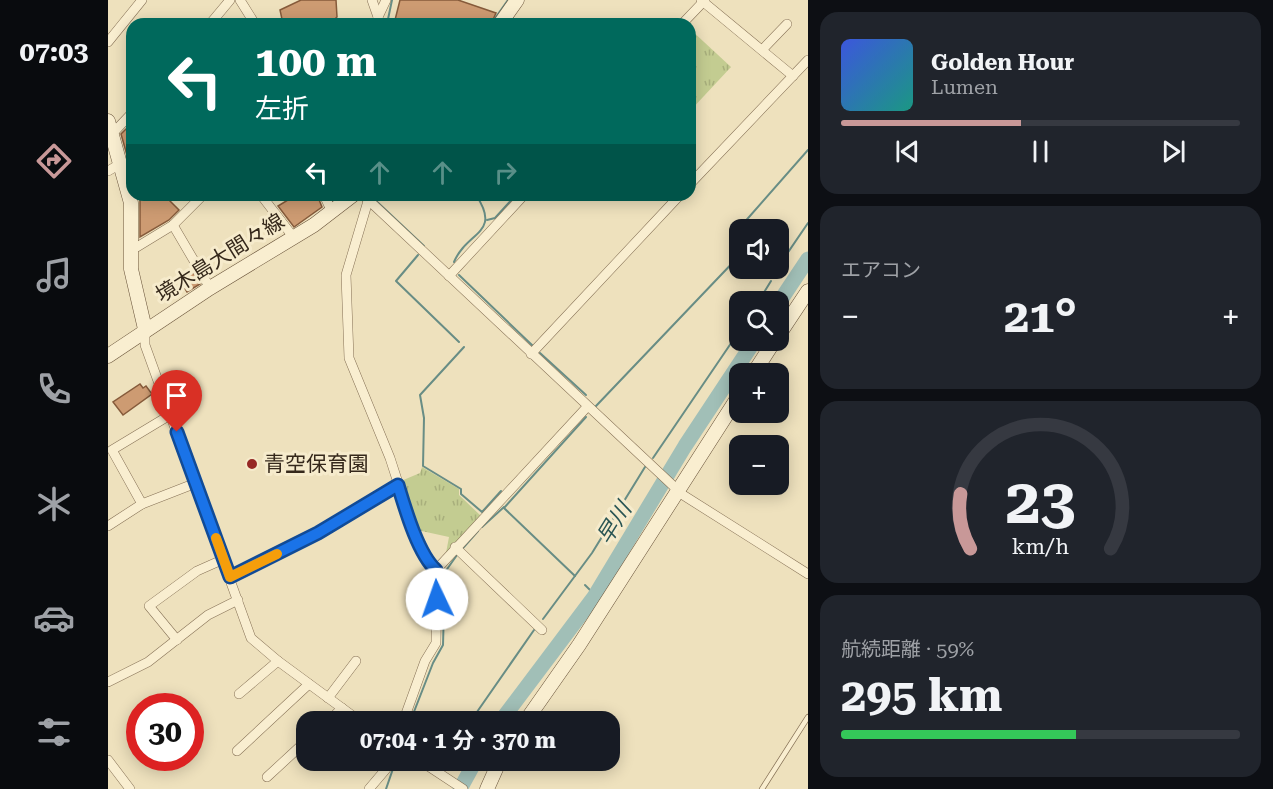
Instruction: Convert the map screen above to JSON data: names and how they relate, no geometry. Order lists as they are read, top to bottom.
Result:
{
  "streets": {
    "street": ["境木島大間々線"]
  },
  "water": ["早川"],
  "places": ["青空保育園"],
  "page": {
    "tabs": "07:03",
    "turn": ["100 m", "左折"],
    "song": ["Golden Hour", "Lumen"],
    "tile": [
      "エアコン",
      ["航続距離 · 59%", "295 km"]
    ],
    "map_buttons": ["+", "−"],
    "heat": ["−", "21°", "+"],
    "limit": "30",
    "trip": "07:04 · 1 分 · 370 m",
    "gauge": ["23", "km/h"]
  }
}
